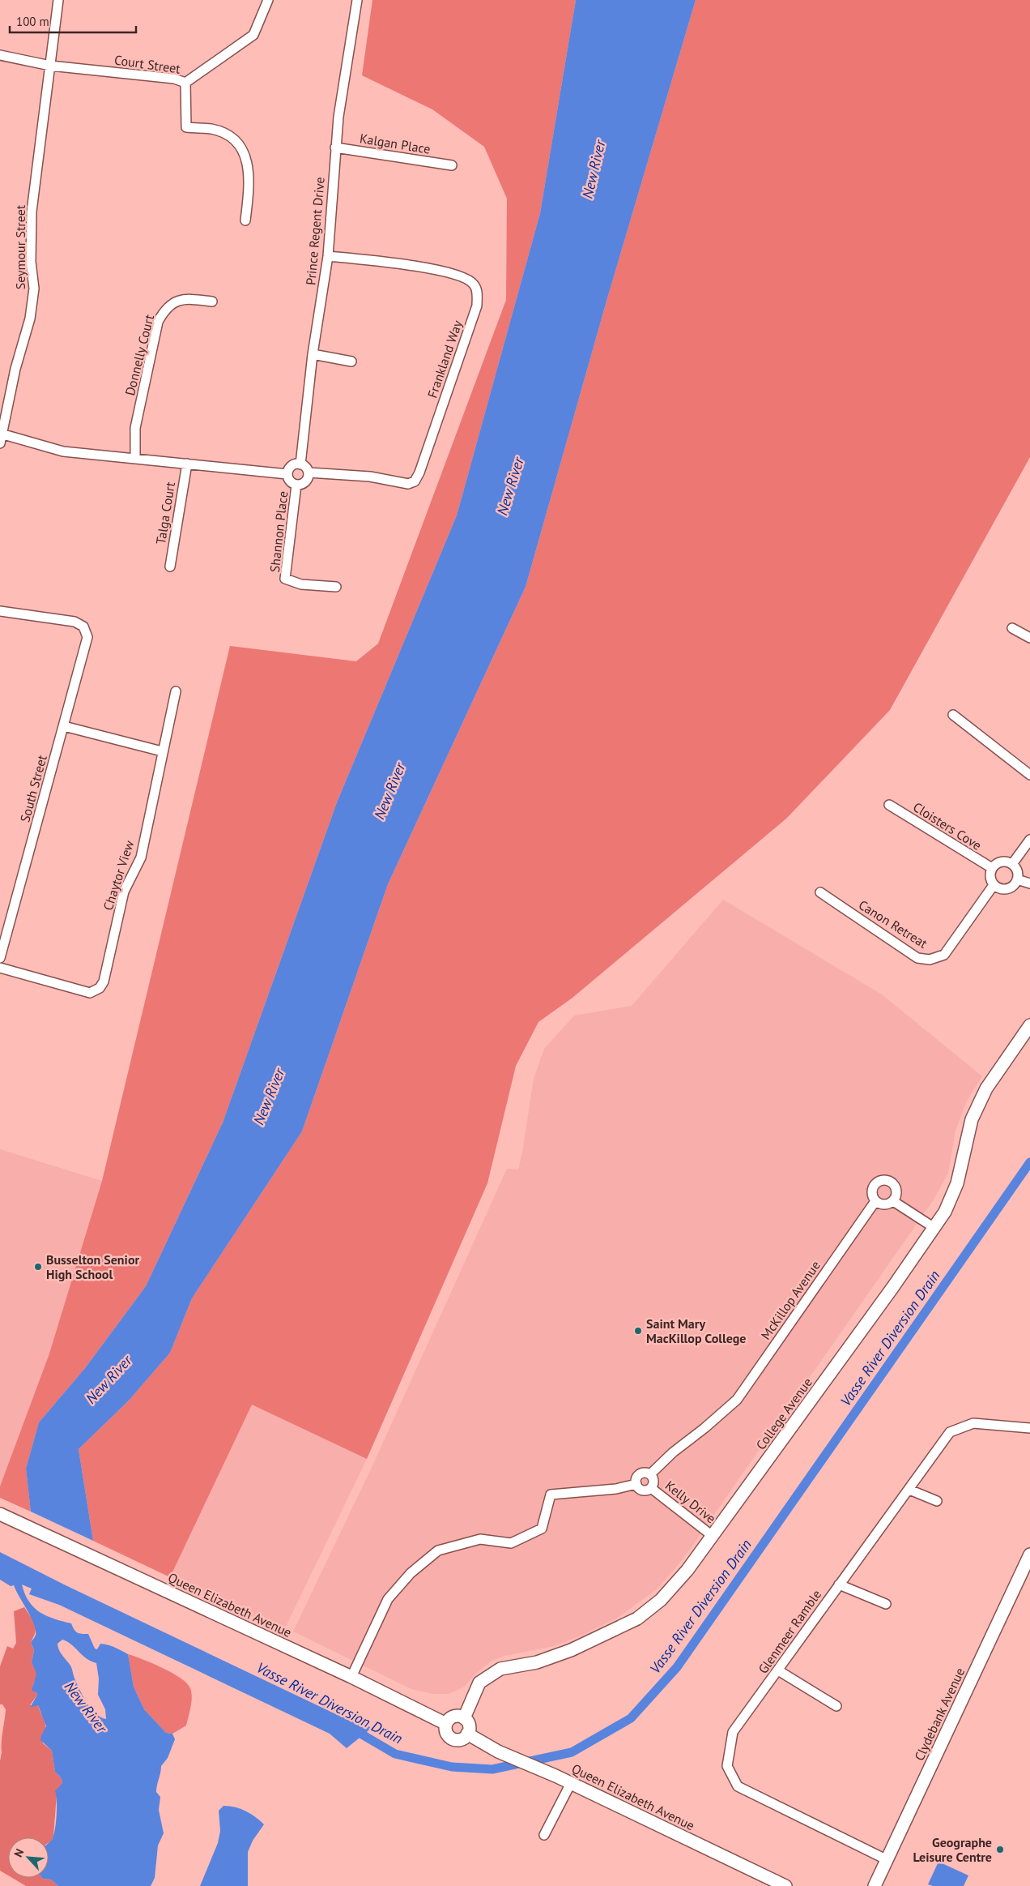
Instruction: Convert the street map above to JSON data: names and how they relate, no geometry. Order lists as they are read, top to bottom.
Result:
{
  "streets": {
    "street": [
      "Court Street",
      "Kalgan Place",
      "Prince Regent Drive",
      "Seymour Street",
      "Donnelly Court",
      "Frankland Way",
      "Talga Court",
      "Shannon Place",
      "South Street",
      "Cloisters Cove",
      "Chaytor View",
      "Canon Retreat",
      "McKillop Avenue",
      "College Avenue",
      "Kelly Drive",
      "Queen Elizabeth Avenue",
      "Glenmeer Ramble",
      "Clydebank Avenue"
    ]
  },
  "crossings": [
    ["Court Street", "Seymour Street"],
    ["Kalgan Place", "Prince Regent Drive"],
    ["Prince Regent Drive", "Frankland Way"],
    ["Prince Regent Drive", "Shannon Place"],
    ["Frankland Way", "Shannon Place"],
    ["Cloisters Cove", "Canon Retreat"],
    ["McKillop Avenue", "Kelly Drive"],
    ["College Avenue", "Kelly Drive"],
    ["College Avenue", "Queen Elizabeth Avenue"],
    ["Glenmeer Ramble", "Clydebank Avenue"]
  ],
  "water": ["New River", "Vasse River Diversion Drain"],
  "places": ["Busselton Senior High School", "Saint Mary MacKillop College", "Geographe Leisure Centre"],
  "scale_bar": "100 m",
  "north": "top left"
}
